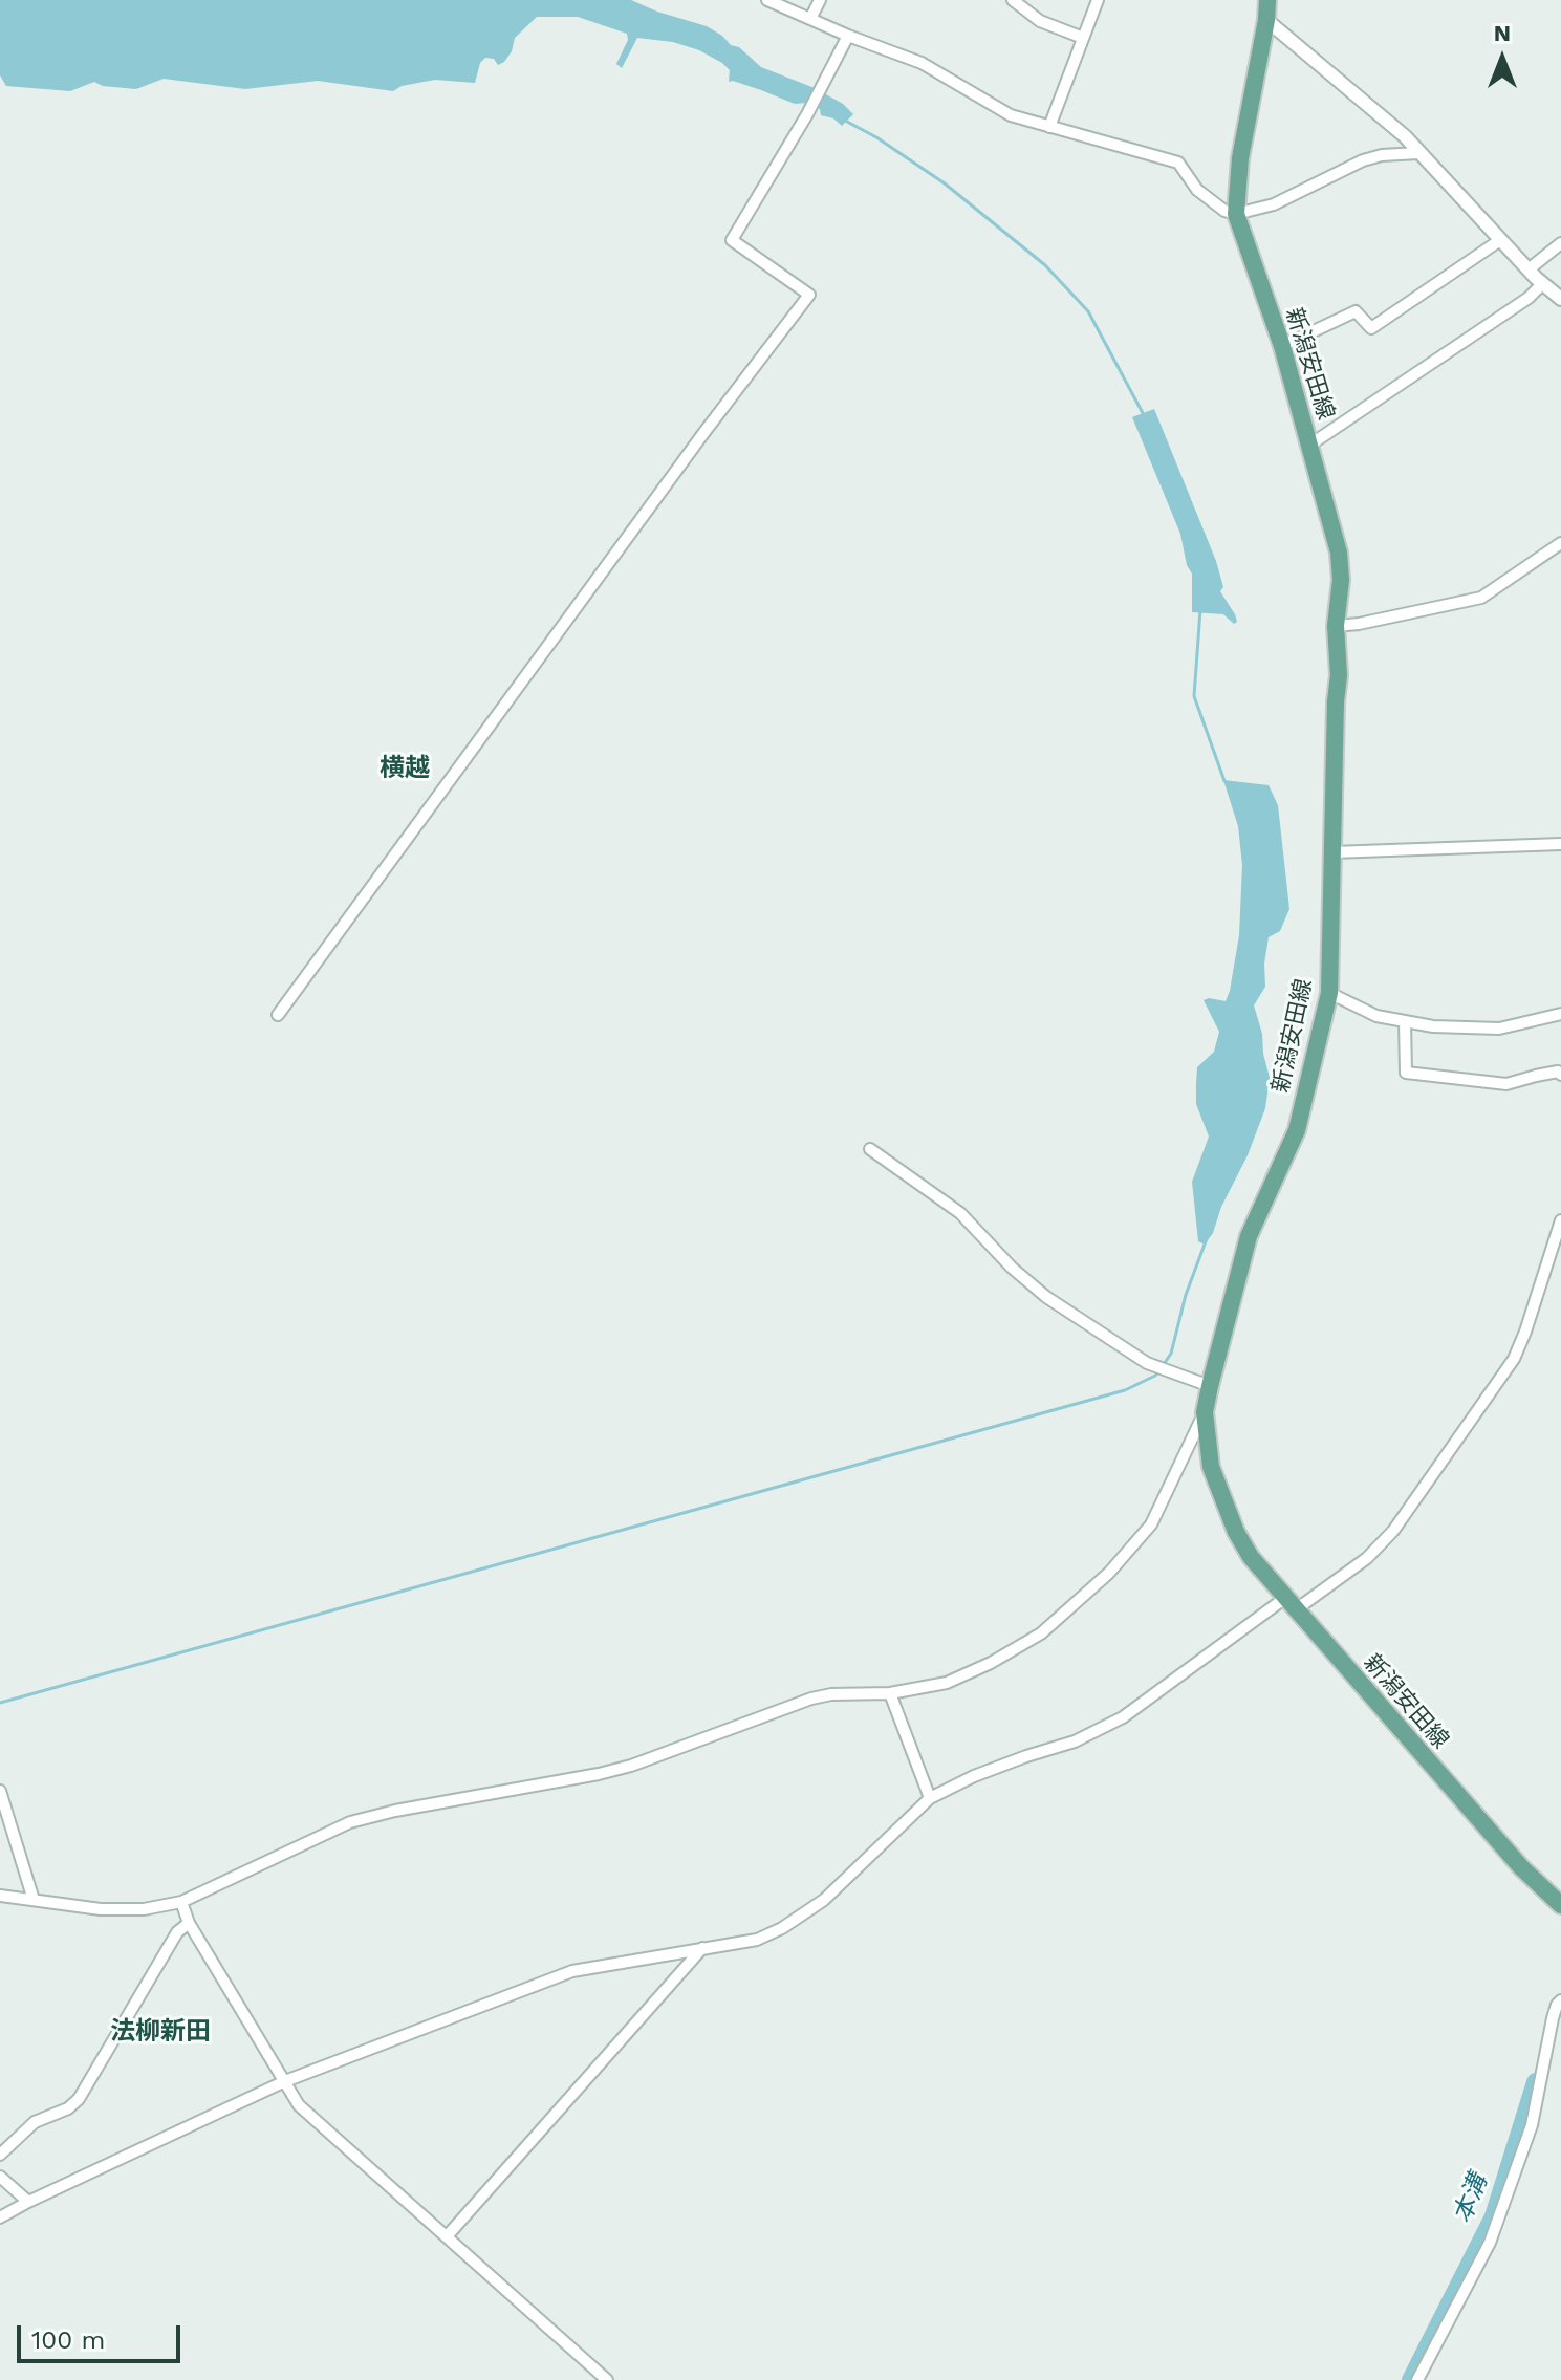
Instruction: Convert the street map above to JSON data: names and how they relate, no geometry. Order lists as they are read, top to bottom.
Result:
{
  "streets": {
    "main road": ["新潟安田線"]
  },
  "districts": ["横越", "法柳新田"],
  "water": ["本溝"],
  "scale_bar": "100 m",
  "north": "top"
}
